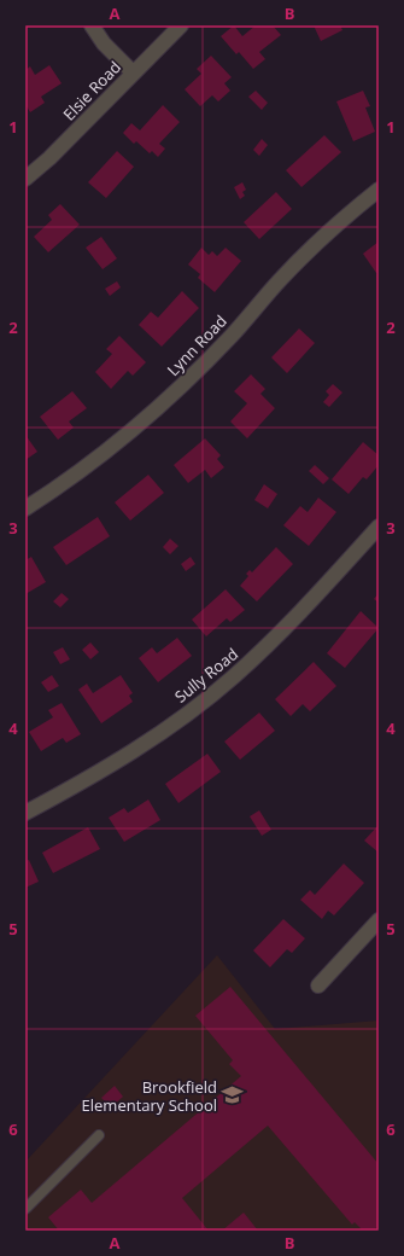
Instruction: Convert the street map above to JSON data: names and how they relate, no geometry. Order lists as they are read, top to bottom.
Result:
{
  "streets": {
    "street": ["Elsie Road", "Lynn Road", "Sully Road"]
  },
  "places": {
    "school or university": ["Brookfield Elementary School"]
  },
  "grid": {
    "columns": ["A", "B"],
    "rows": [
      "1",
      "2",
      "3",
      "4",
      "5",
      "6"
    ]
  }
}
